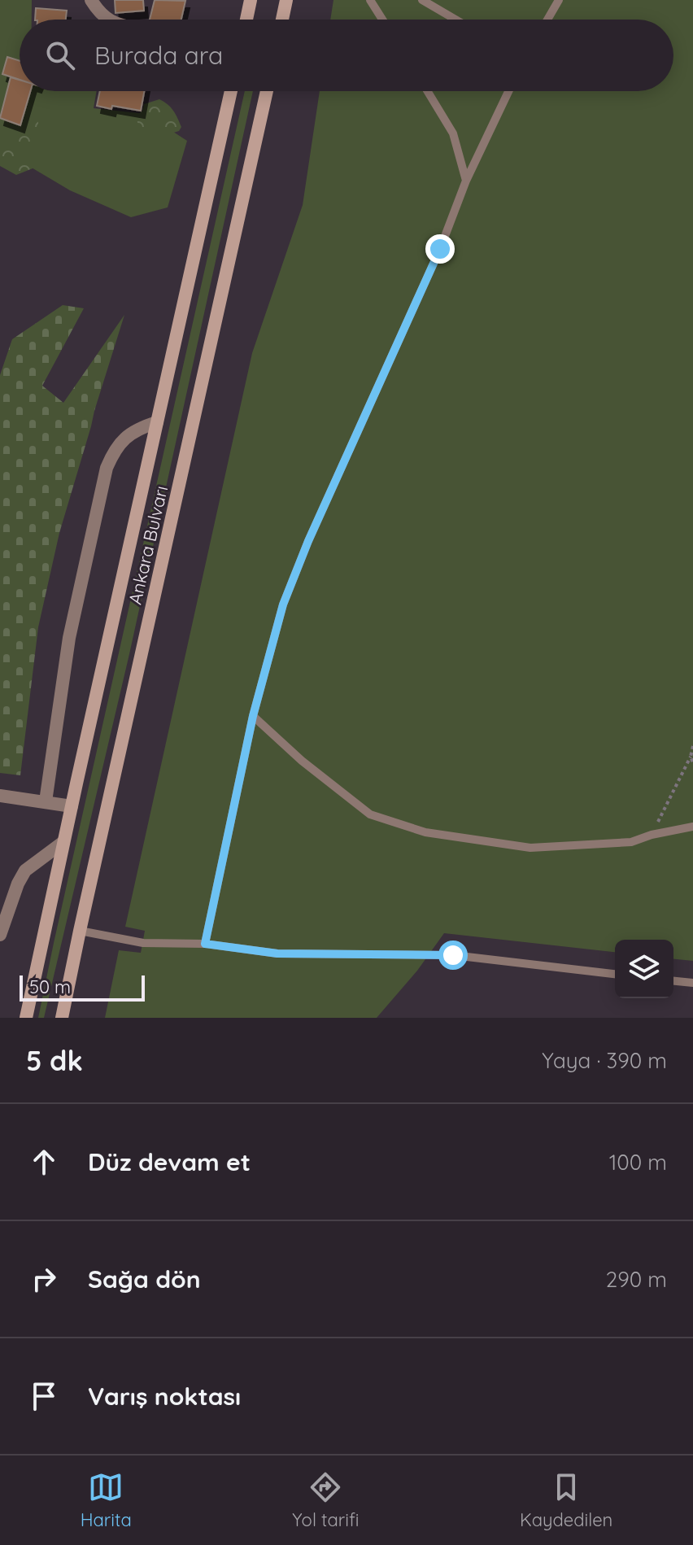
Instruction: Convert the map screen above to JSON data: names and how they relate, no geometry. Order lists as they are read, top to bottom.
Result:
{
  "streets": {
    "main road": ["Ankara Bulvarı"]
  },
  "scale_bar": "50 m",
  "page": {
    "search": "Burada ara",
    "scale": "50 m",
    "heading": ["5 dk", "Yaya · 390 m"],
    "list": [
      ["Düz devam et", "100 m"],
      ["Sağa dön", "290 m"],
      "Varış noktası"
    ],
    "nav": ["Harita", "Yol tarifi", "Kaydedilen"]
  }
}
